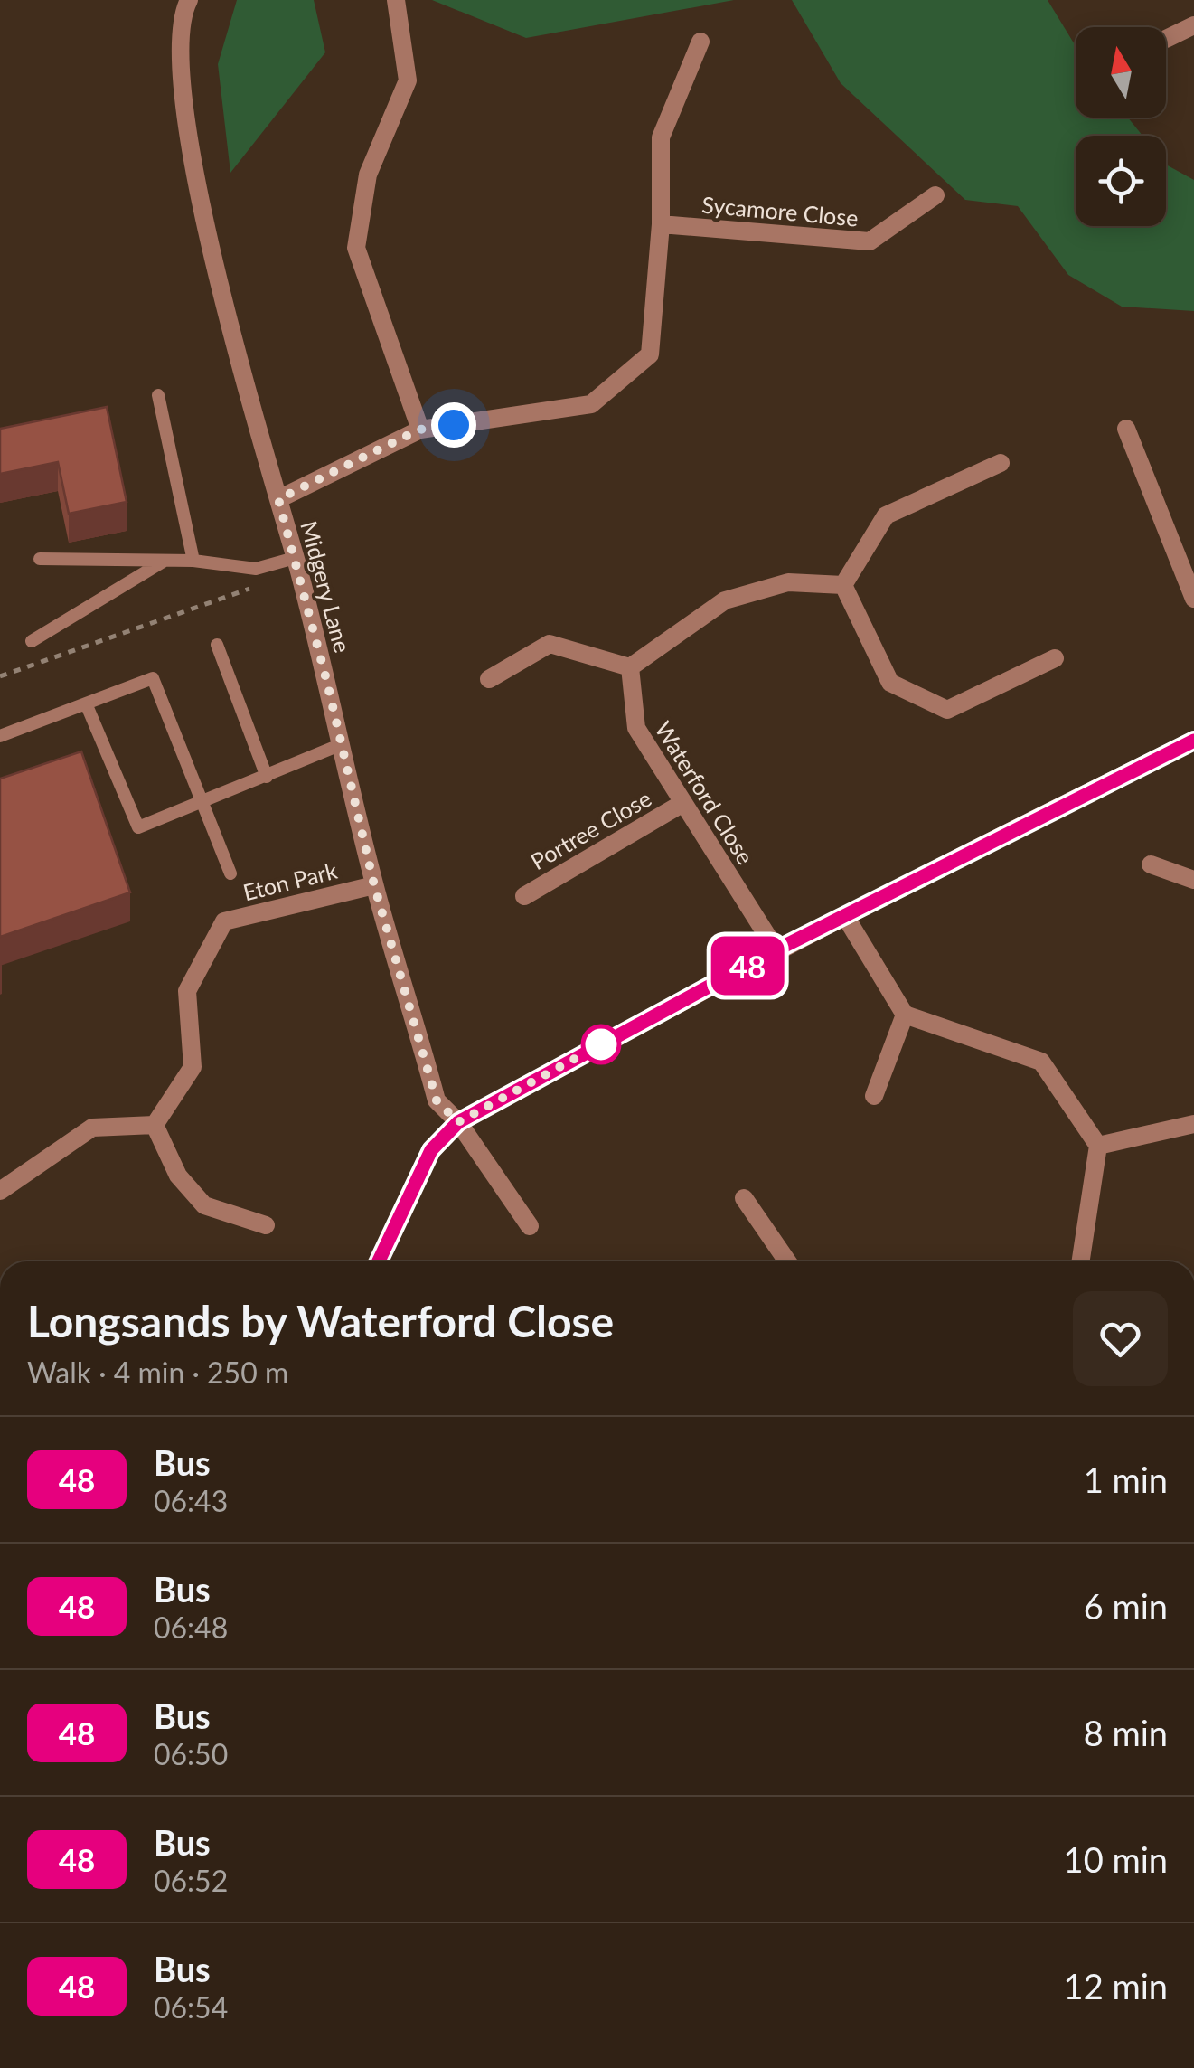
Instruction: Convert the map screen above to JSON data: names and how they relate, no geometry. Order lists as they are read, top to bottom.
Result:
{
  "streets": {
    "street": [
      "Sycamore Close",
      "Midgery Lane",
      "Waterford Close",
      "Portree Close",
      "Eton Park"
    ]
  },
  "crossings": [
    ["Midgery Lane", "Eton Park"],
    ["Waterford Close", "Portree Close"]
  ],
  "lines": ["bus line 48"],
  "north": "top",
  "page": {
    "on_map": "48",
    "heading": ["Longsands by Waterford Close", "Walk · 4 min · 250 m"],
    "list": [
      {
        "mark": "48",
        "name": "Bus",
        "note": "06:43",
        "value": "1 min"
      },
      {
        "mark": "48",
        "name": "Bus",
        "note": "06:48",
        "value": "6 min"
      },
      {
        "mark": "48",
        "name": "Bus",
        "note": "06:50",
        "value": "8 min"
      },
      {
        "mark": "48",
        "name": "Bus",
        "note": "06:52",
        "value": "10 min"
      },
      {
        "mark": "48",
        "name": "Bus",
        "note": "06:54",
        "value": "12 min"
      }
    ]
  }
}
